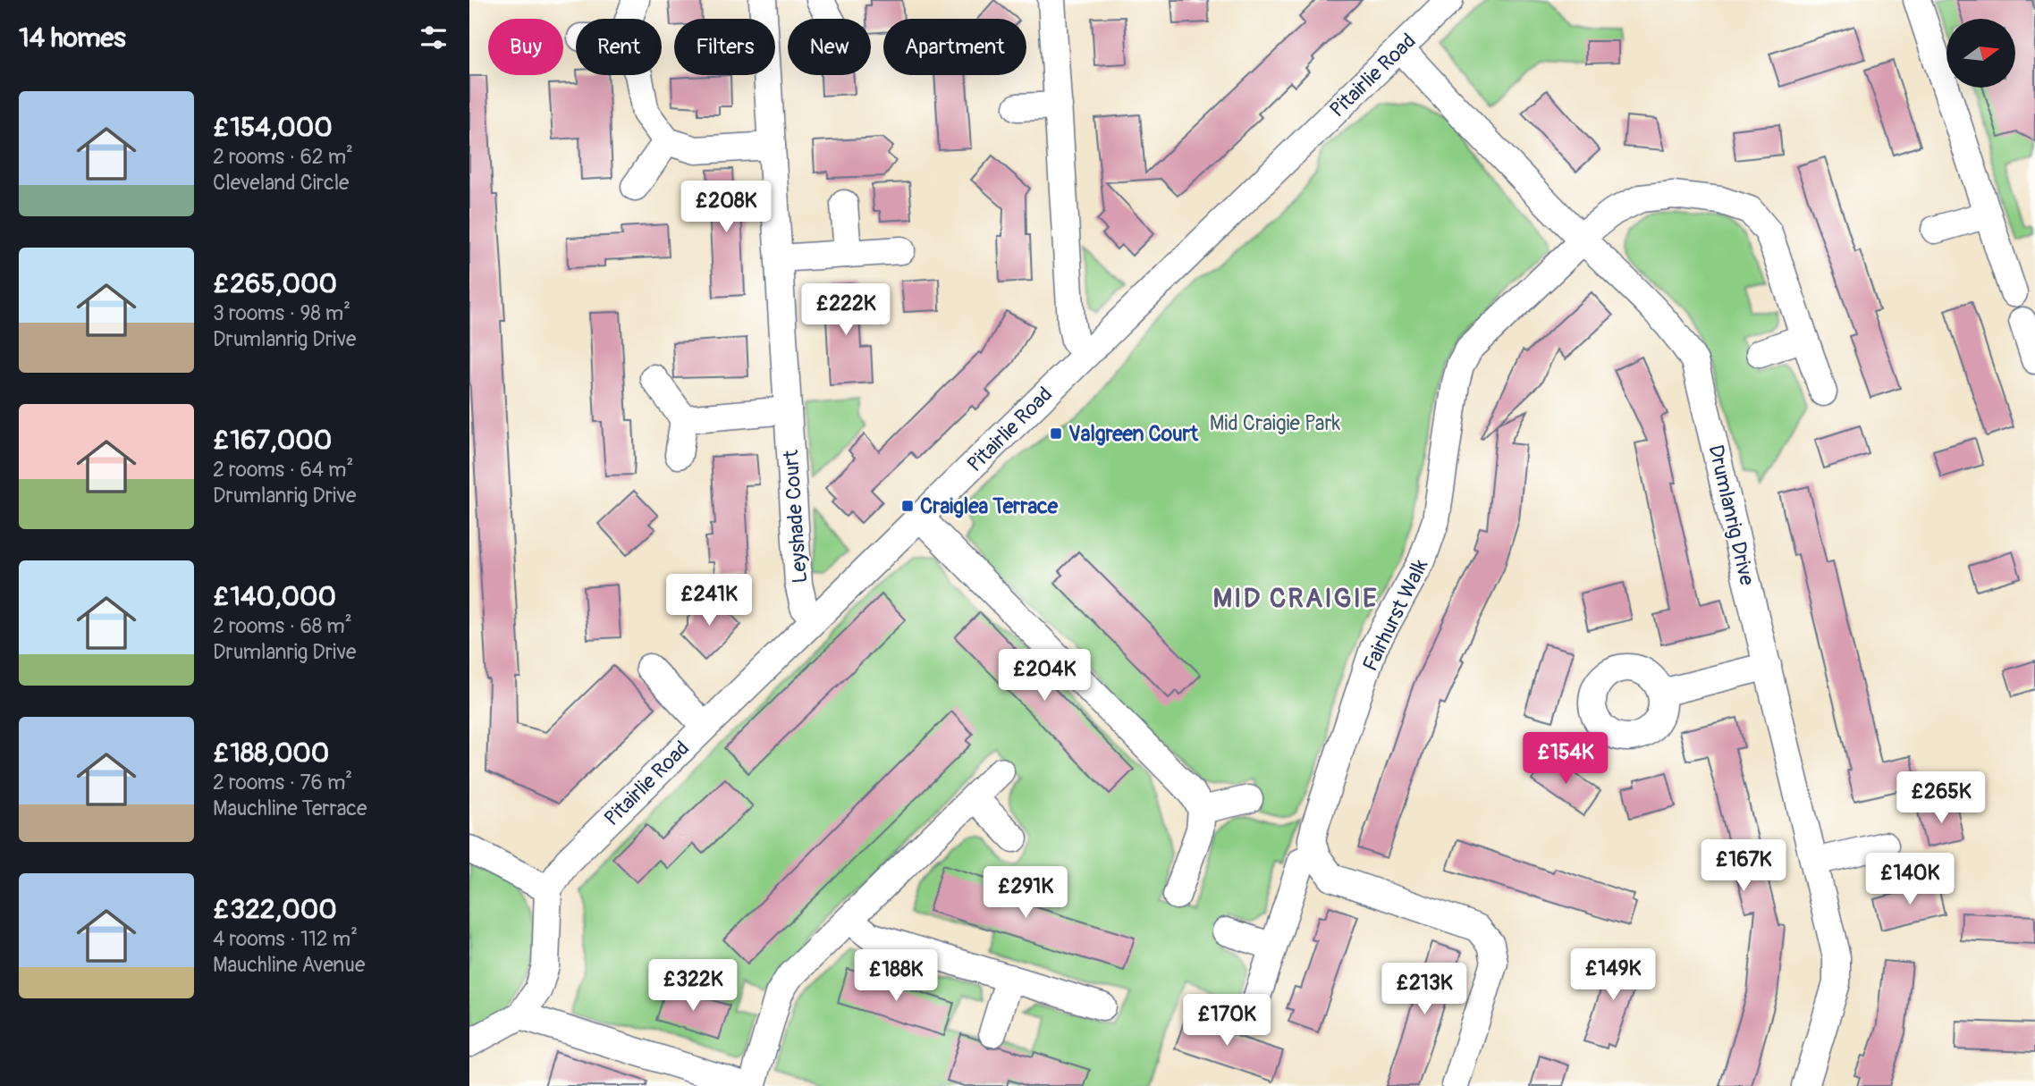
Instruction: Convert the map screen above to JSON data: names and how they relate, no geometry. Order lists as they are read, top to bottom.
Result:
{
  "streets": {
    "street": [
      "Pitairlie Road",
      "Drumlanrig Drive",
      "Leyshade Court",
      "Fairhurst Walk"
    ]
  },
  "crossings": [
    ["Pitairlie Road", "Drumlanrig Drive"],
    ["Pitairlie Road", "Leyshade Court"],
    ["Drumlanrig Drive", "Fairhurst Walk"]
  ],
  "districts": ["MID CRAIGIE"],
  "parks": ["Mid Craigie Park"],
  "places": {
    "transit": ["Valgreen Court", "Craiglea Terrace"]
  },
  "north": "right",
  "page": {
    "heading": "14 homes",
    "chip": [
      "Buy",
      "Rent",
      "Filters",
      "New",
      "Apartment"
    ],
    "list": [
      {
        "name": "£154,000",
        "note": "2 rooms · 62 m² · Cleveland Circle"
      },
      {
        "name": "£265,000",
        "note": "3 rooms · 98 m² · Drumlanrig Drive"
      },
      {
        "name": "£167,000",
        "note": "2 rooms · 64 m² · Drumlanrig Drive"
      },
      {
        "name": "£140,000",
        "note": "2 rooms · 68 m² · Drumlanrig Drive"
      },
      {
        "name": "£188,000",
        "note": "2 rooms · 76 m² · Mauchline Terrace"
      },
      {
        "name": "£322,000",
        "note": "4 rooms · 112 m² · Mauchline Avenue"
      }
    ],
    "price": [
      "£208K",
      "£222K",
      "£241K",
      "£204K",
      "£154K",
      "£265K",
      "£167K",
      "£140K",
      "£291K",
      "£149K",
      "£188K",
      "£322K",
      "£213K",
      "£170K"
    ]
  }
}
